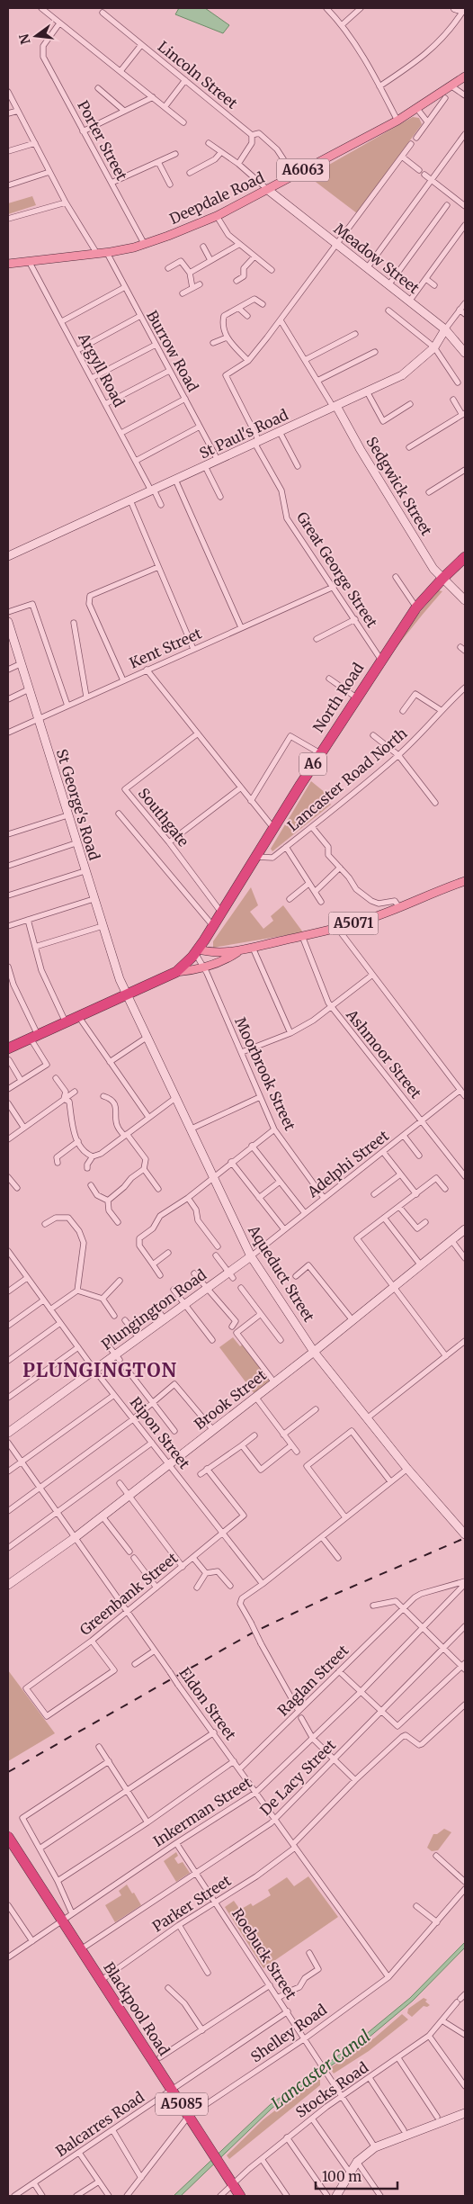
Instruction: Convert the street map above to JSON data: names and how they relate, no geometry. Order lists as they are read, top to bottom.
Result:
{
  "streets": {
    "highway": [
      "North Road",
      "A6",
      "Blackpool Road",
      "A5085"
    ],
    "main road": ["A6063", "Deepdale Road", "A5071"],
    "street": [
      "Lincoln Street",
      "Porter Street",
      "Meadow Street",
      "Burrow Road",
      "Argyll Road",
      "St Paul's Road",
      "Sedgwick Street",
      "Great George Street",
      "Kent Street",
      "Lancaster Road North",
      "St George's Road",
      "Southgate",
      "Ashmoor Street",
      "Moorbrook Street",
      "Adelphi Street",
      "Aqueduct Street",
      "Plungington Road",
      "Brook Street",
      "Ripon Street",
      "Greenbank Street",
      "Raglan Street",
      "Eldon Street",
      "De Lacy Street",
      "Inkerman Street",
      "Parker Street",
      "Roebuck Street",
      "Shelley Road",
      "Stocks Road",
      "Balcarres Road"
    ]
  },
  "crossings": [
    ["Lincoln Street", "Deepdale Road"],
    ["Porter Street", "Deepdale Road"],
    ["Deepdale Road", "Meadow Street"],
    ["Deepdale Road", "Burrow Road"],
    ["Deepdale Road", "Argyll Road"],
    ["Meadow Street", "St Paul's Road"],
    ["Burrow Road", "St Paul's Road"],
    ["Argyll Road", "St Paul's Road"],
    ["St Paul's Road", "Sedgwick Street"],
    ["St Paul's Road", "Great George Street"],
    ["Sedgwick Street", "North Road"],
    ["Great George Street", "Kent Street"],
    ["Great George Street", "North Road"],
    ["Kent Street", "St George's Road"],
    ["North Road", "A6"],
    ["North Road", "Lancaster Road North"],
    ["North Road", "Southgate"],
    ["North Road", "A5071"],
    ["North Road", "Moorbrook Street"],
    ["A6", "St George's Road"],
    ["A6", "A5071"],
    ["A6", "Moorbrook Street"],
    ["A6", "Aqueduct Street"],
    ["St George's Road", "Aqueduct Street"],
    ["A5071", "Ashmoor Street"],
    ["A5071", "Moorbrook Street"],
    ["Ashmoor Street", "Adelphi Street"],
    ["Moorbrook Street", "Adelphi Street"],
    ["Adelphi Street", "Aqueduct Street"],
    ["Adelphi Street", "Plungington Road"],
    ["Aqueduct Street", "Plungington Road"],
    ["Aqueduct Street", "Brook Street"],
    ["Plungington Road", "Ripon Street"],
    ["Brook Street", "Ripon Street"],
    ["Brook Street", "Eldon Street"],
    ["Ripon Street", "Greenbank Street"],
    ["Greenbank Street", "Eldon Street"],
    ["Raglan Street", "Eldon Street"],
    ["Raglan Street", "Inkerman Street"],
    ["Eldon Street", "De Lacy Street"],
    ["Eldon Street", "Inkerman Street"],
    ["Eldon Street", "Parker Street"],
    ["Eldon Street", "Shelley Road"],
    ["De Lacy Street", "Roebuck Street"],
    ["De Lacy Street", "Blackpool Road"],
    ["Inkerman Street", "Roebuck Street"],
    ["Inkerman Street", "Blackpool Road"],
    ["Parker Street", "Roebuck Street"],
    ["Parker Street", "Blackpool Road"],
    ["Roebuck Street", "Shelley Road"],
    ["Roebuck Street", "Stocks Road"],
    ["Roebuck Street", "Balcarres Road"],
    ["Blackpool Road", "Shelley Road"],
    ["Blackpool Road", "Stocks Road"],
    ["Blackpool Road", "Balcarres Road"]
  ],
  "districts": ["PLUNGINGTON"],
  "water": ["Lancaster Canal"],
  "scale_bar": "100 m",
  "north": "left"
}
